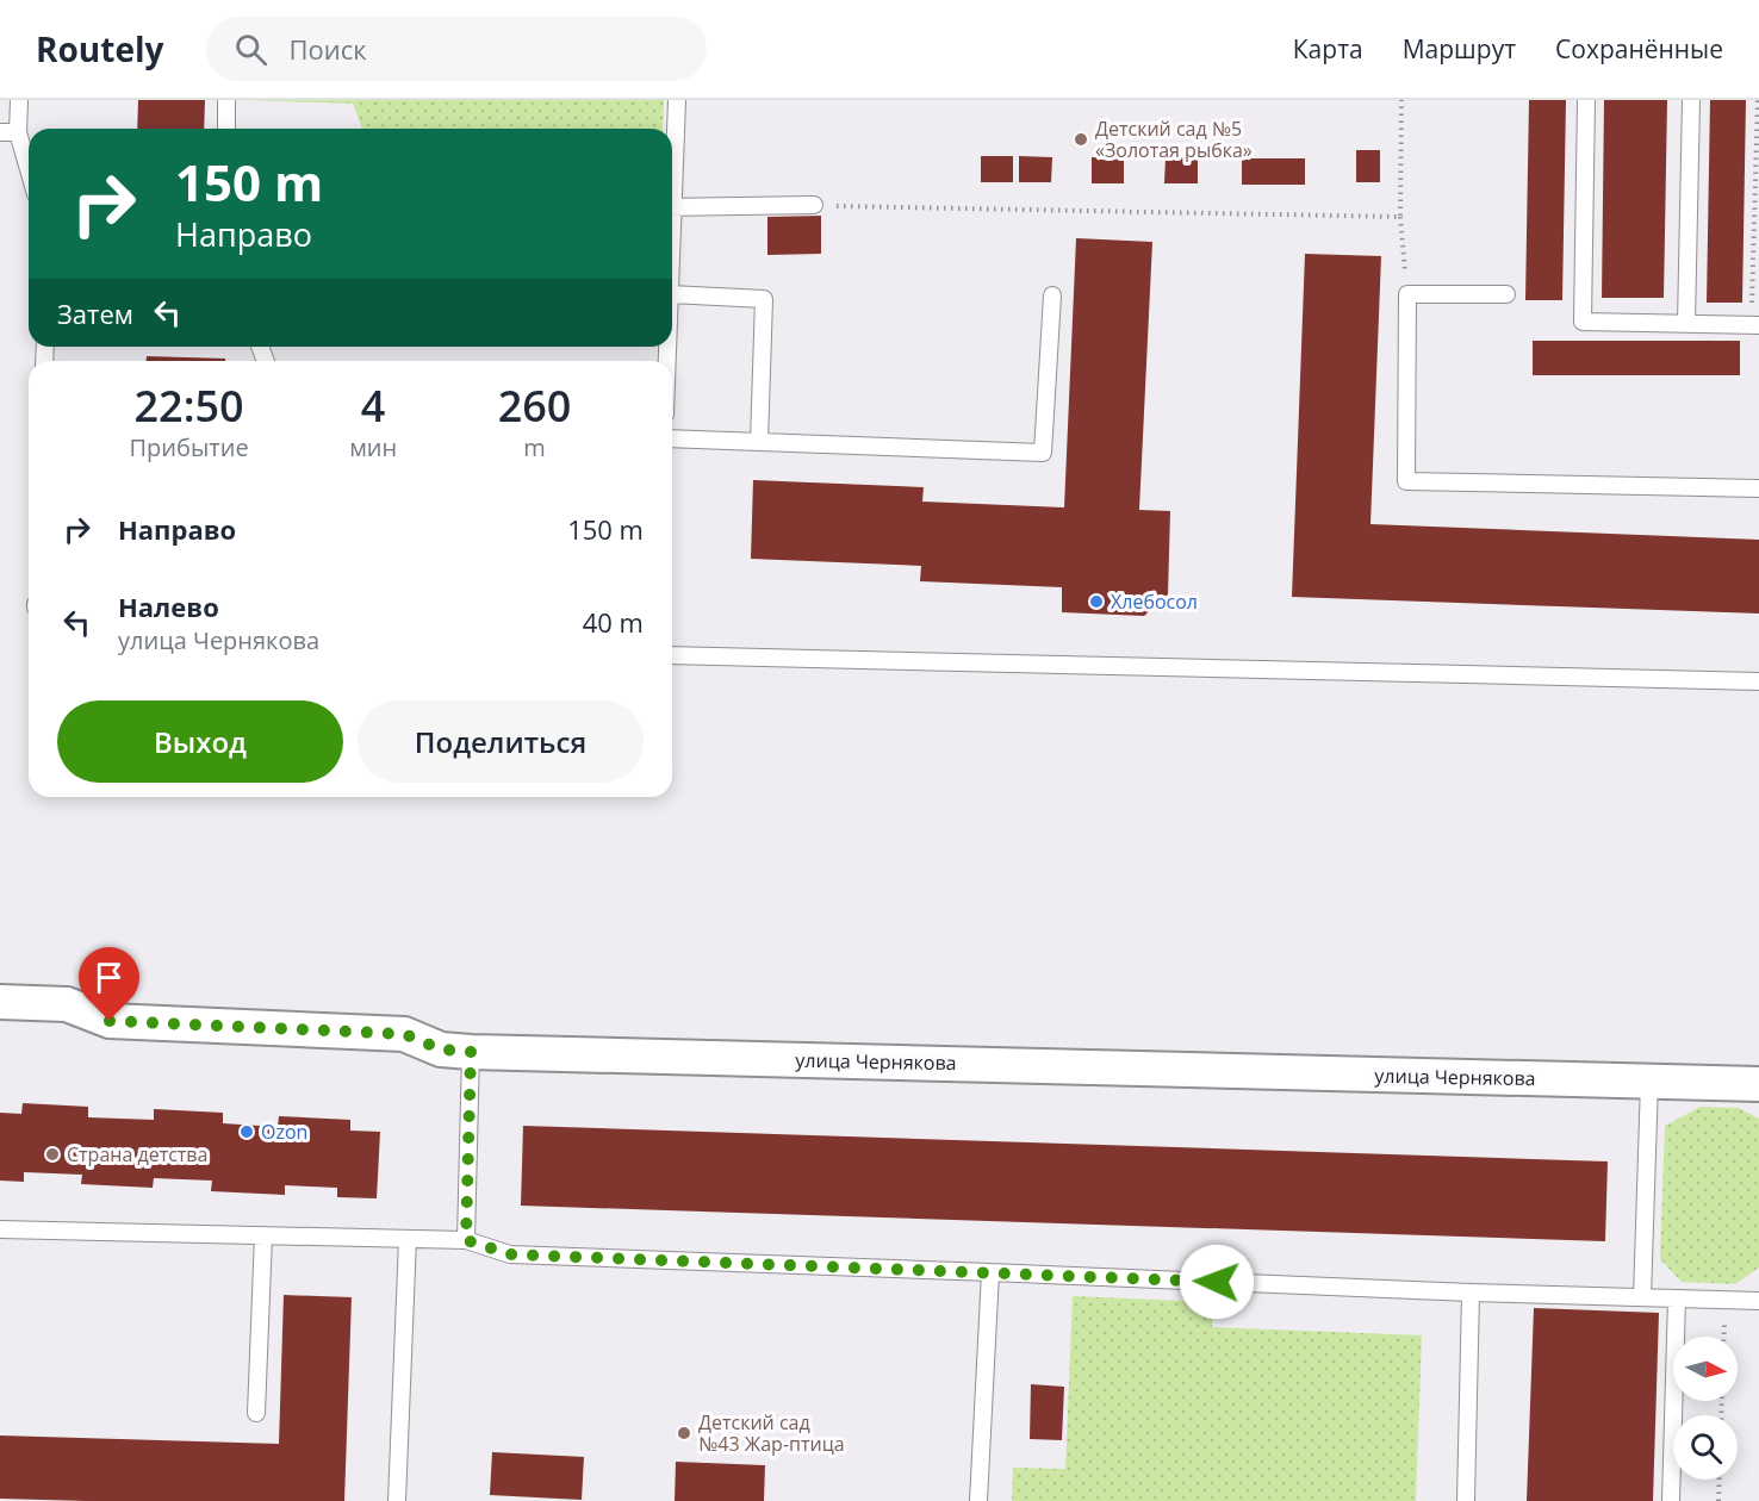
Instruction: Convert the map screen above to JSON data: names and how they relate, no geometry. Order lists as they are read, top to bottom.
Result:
{
  "streets": {
    "street": ["улица Чернякова"]
  },
  "places": [
    "Детский сад №5 «Золотая рыбка»",
    "Хлебосол",
    "Ozon",
    "Страна детства",
    "Детский сад №43 Жар-птица"
  ],
  "north": "right",
  "page": {
    "header": "Routely",
    "search": "Поиск",
    "nav": ["Карта", "Маршрут", "Сохранённые"],
    "turn": ["150 m", "Направо"],
    "then": "Затем",
    "eta": [
      "22:50",
      "Прибытие",
      "4",
      "мин",
      "260",
      "m"
    ],
    "list": [
      {
        "name": "Направо",
        "value": "150 m"
      },
      {
        "name": "Налево",
        "note": "улица Чернякова",
        "value": "40 m"
      }
    ],
    "buttons": ["Выход", "Поделиться"]
  }
}
